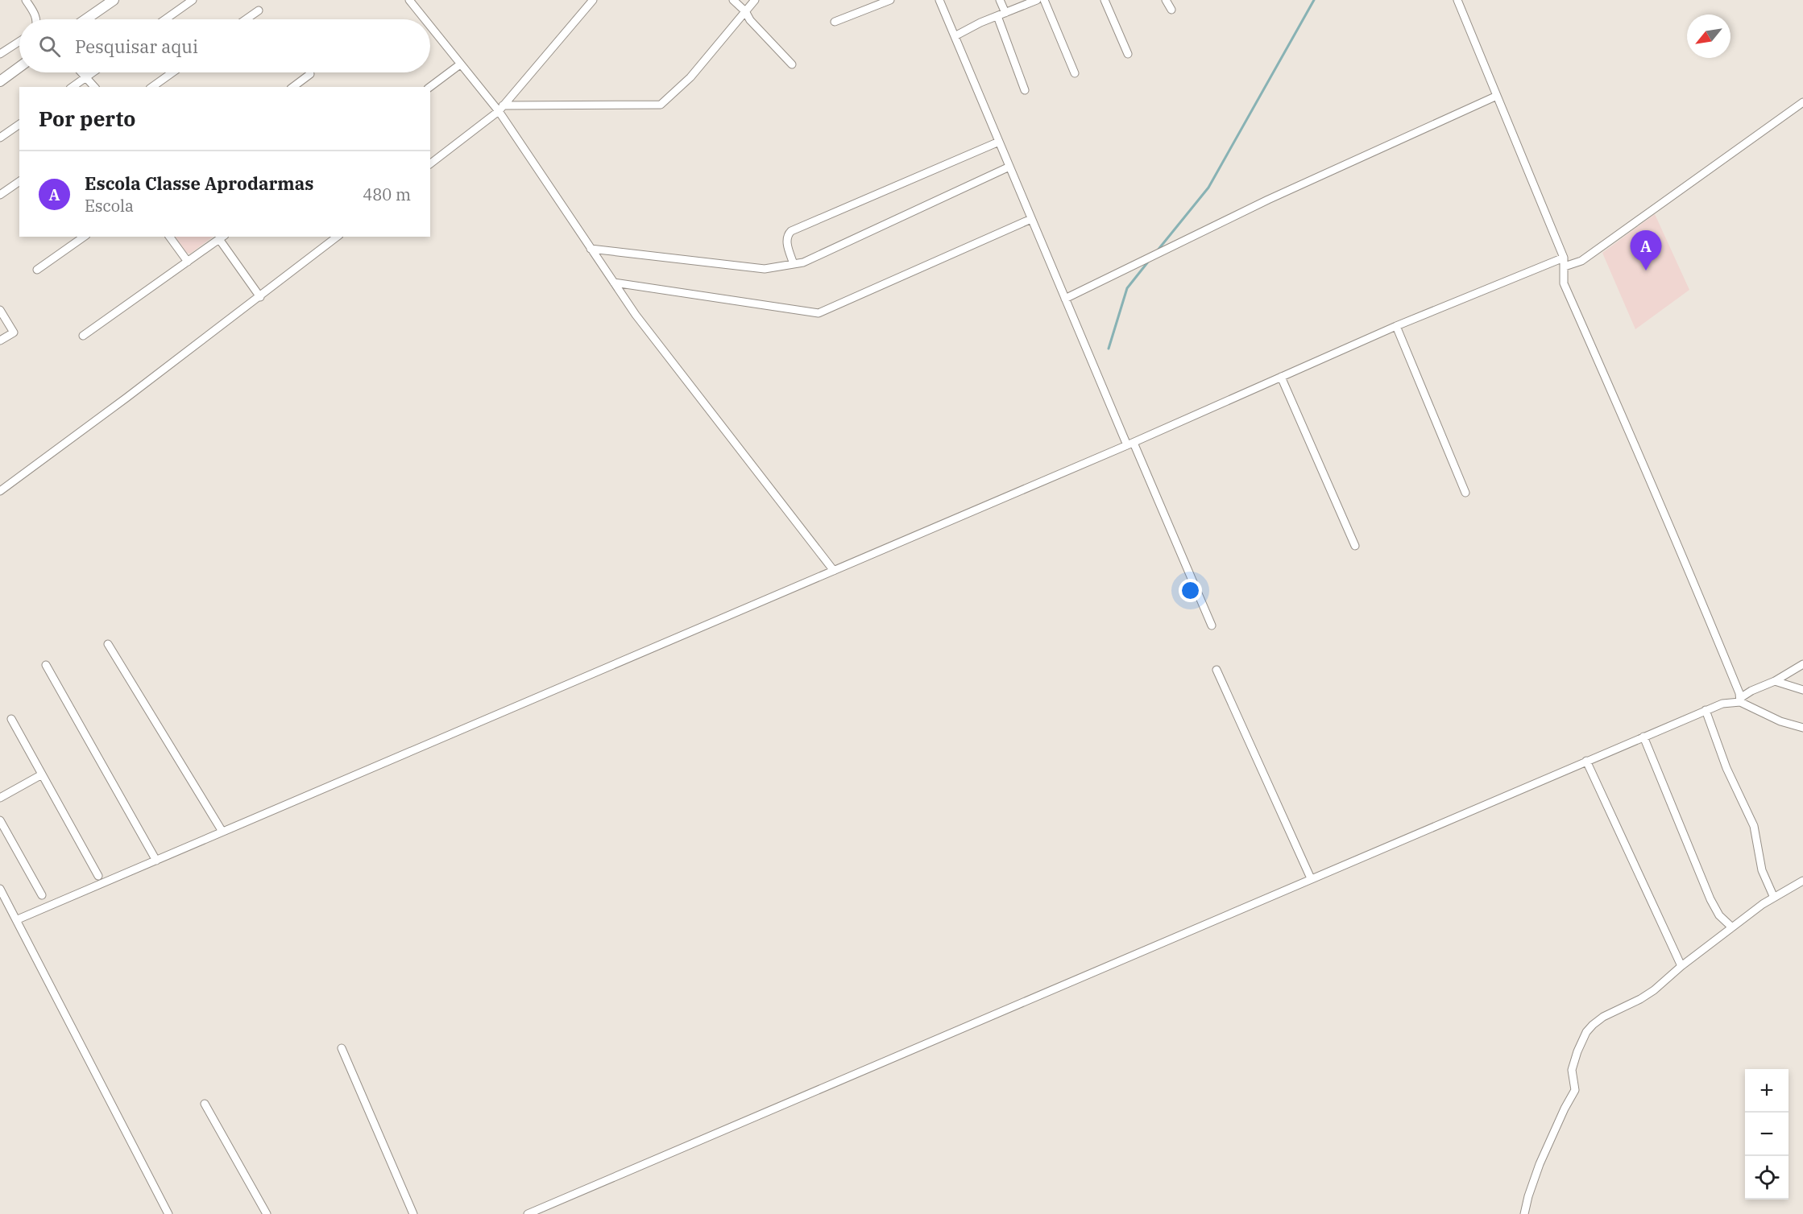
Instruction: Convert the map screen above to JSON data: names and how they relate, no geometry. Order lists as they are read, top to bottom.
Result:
{
  "north": "bottom left",
  "page": {
    "search": "Pesquisar aqui",
    "heading": "Por perto",
    "list": [
      {
        "mark": "A",
        "name": "Escola Classe Aprodarmas",
        "note": "Escola",
        "value": "480 m"
      }
    ],
    "pins": "A",
    "map_buttons": ["+", "−"]
  }
}
